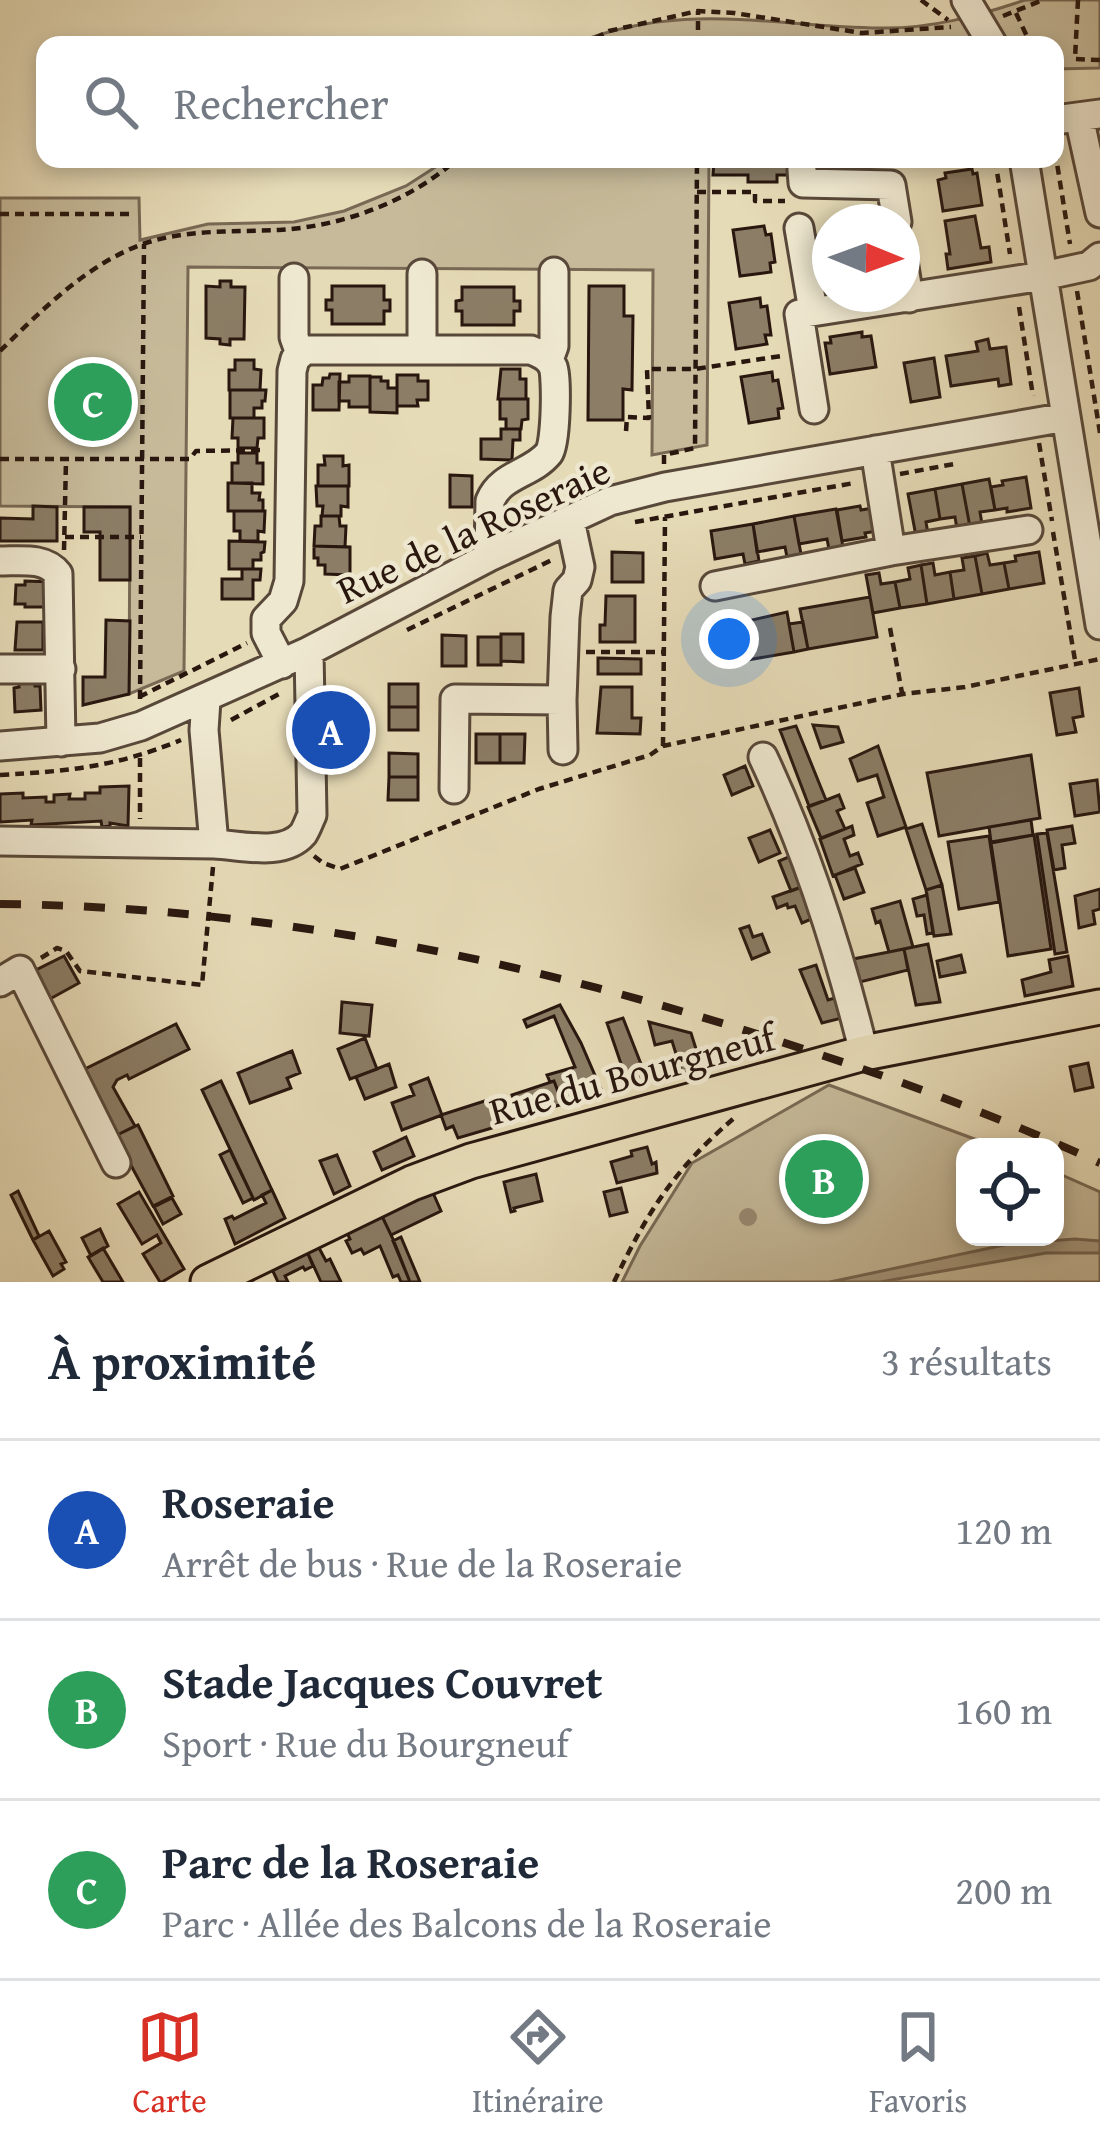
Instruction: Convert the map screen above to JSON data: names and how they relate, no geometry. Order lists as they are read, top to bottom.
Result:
{
  "streets": {
    "main road": ["Rue du Bourgneuf"],
    "street": ["Rue de la Roseraie"]
  },
  "north": "right",
  "page": {
    "search": "Rechercher",
    "pins": ["C", "A", "B"],
    "heading": ["À proximité", "3 résultats"],
    "list": [
      {
        "mark": "A",
        "name": "Roseraie",
        "note": "Arrêt de bus · Rue de la Roseraie",
        "value": "120 m"
      },
      {
        "mark": "B",
        "name": "Stade Jacques Couvret",
        "note": "Sport · Rue du Bourgneuf",
        "value": "160 m"
      },
      {
        "mark": "C",
        "name": "Parc de la Roseraie",
        "note": "Parc · Allée des Balcons de la Roseraie",
        "value": "200 m"
      }
    ],
    "nav": ["Carte", "Itinéraire", "Favoris"]
  }
}
